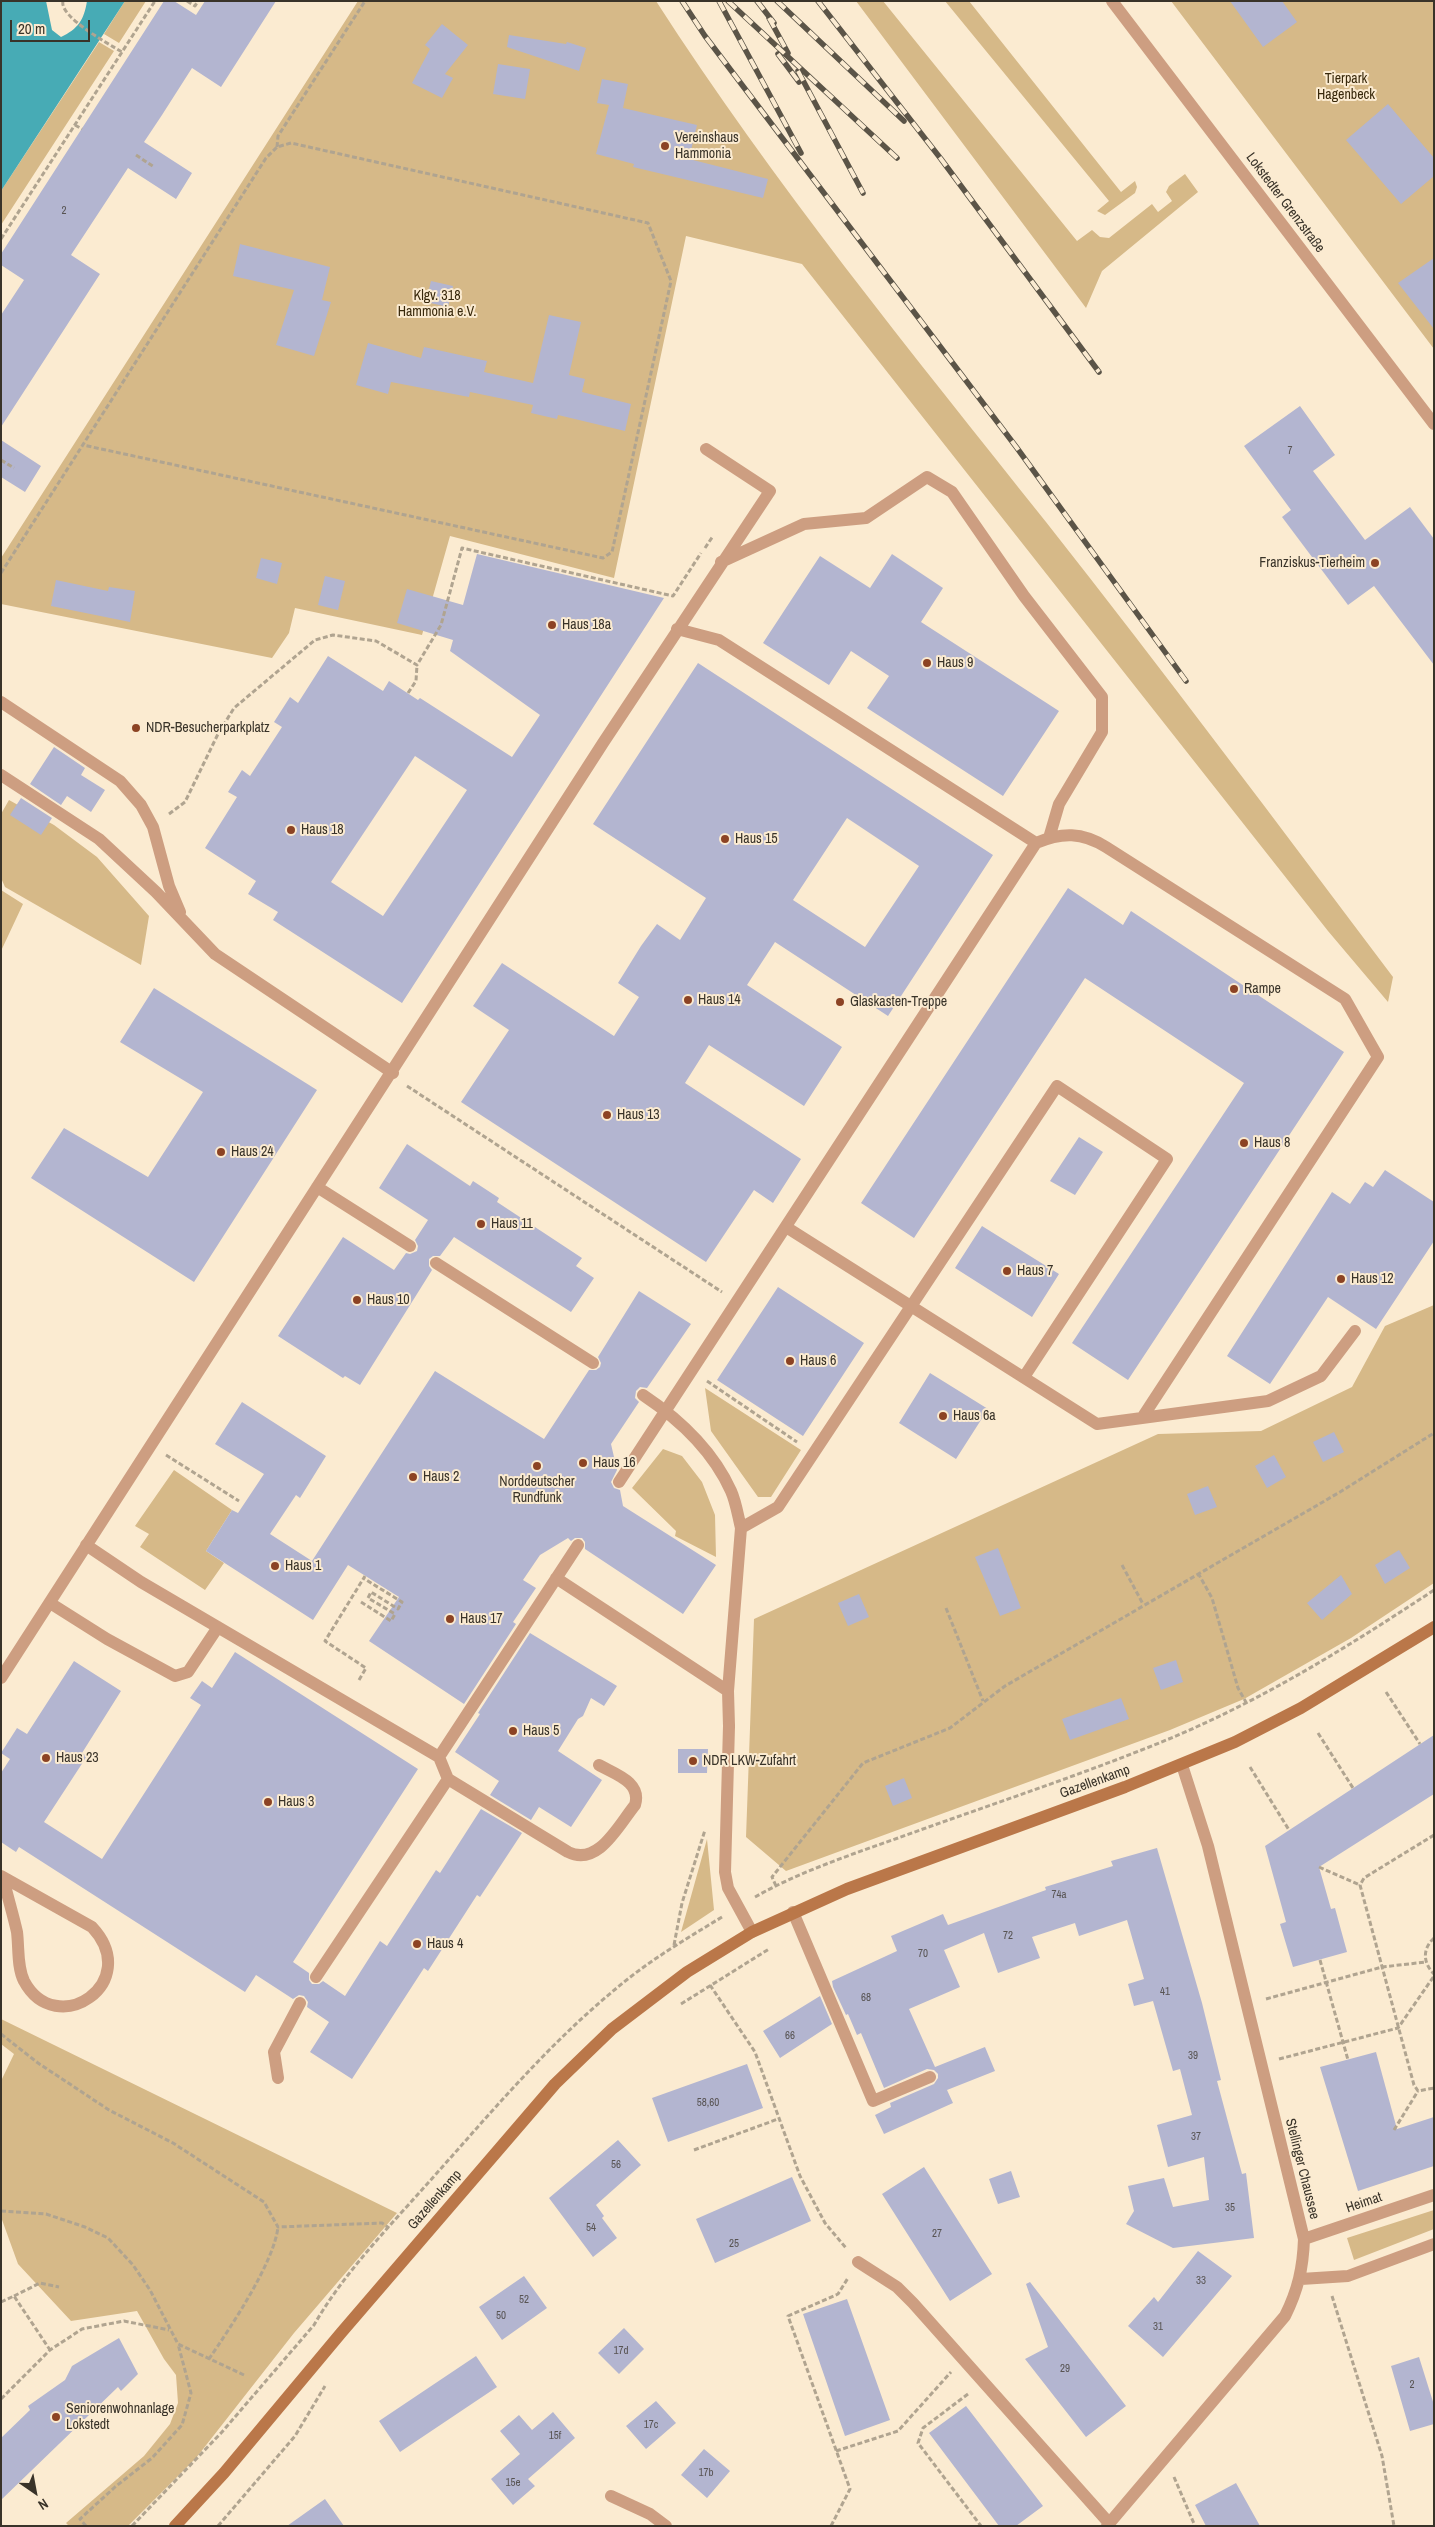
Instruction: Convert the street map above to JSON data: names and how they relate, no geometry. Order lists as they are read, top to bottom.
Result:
{
  "streets": {
    "street": [
      "Lokstedter Grenzstraße",
      "Gazellenkamp",
      "Stellinger Chaussee",
      "Heimat"
    ]
  },
  "crossings": [
    ["Gazellenkamp", "Stellinger Chaussee"],
    ["Stellinger Chaussee", "Heimat"]
  ],
  "parks": ["Tierpark Hagenbeck", "Klgv. 318 Hammonia e.V."],
  "places": [
    "Vereinshaus Hammonia",
    "Franziskus-Tierheim",
    "Haus 18a",
    "Haus 9",
    "NDR-Besucherparkplatz",
    "Haus 18",
    "Haus 15",
    "Rampe",
    "Haus 14",
    "Glaskasten-Treppe",
    "Haus 13",
    "Haus 8",
    "Haus 24",
    "Haus 11",
    "Haus 7",
    "Haus 12",
    "Haus 10",
    "Haus 6",
    "Haus 6a",
    "Haus 16",
    "Norddeutscher Rundfunk",
    "Haus 2",
    "Haus 1",
    "Haus 17",
    "Haus 5",
    "Haus 23",
    "NDR LKW-Zufahrt",
    "Haus 3",
    "Haus 4",
    "Seniorenwohnanlage Lokstedt"
  ],
  "house_numbers": [
    "2",
    "7",
    "74a",
    "72",
    "70",
    "41",
    "68",
    "66",
    "39",
    "58,60",
    "37",
    "56",
    "35",
    "54",
    "27",
    "25",
    "33",
    "52",
    "50",
    "31",
    "17d",
    "29",
    "2",
    "17c",
    "15f",
    "17b",
    "15e"
  ],
  "scale_bar": "20 m",
  "north": "bottom right"
}
